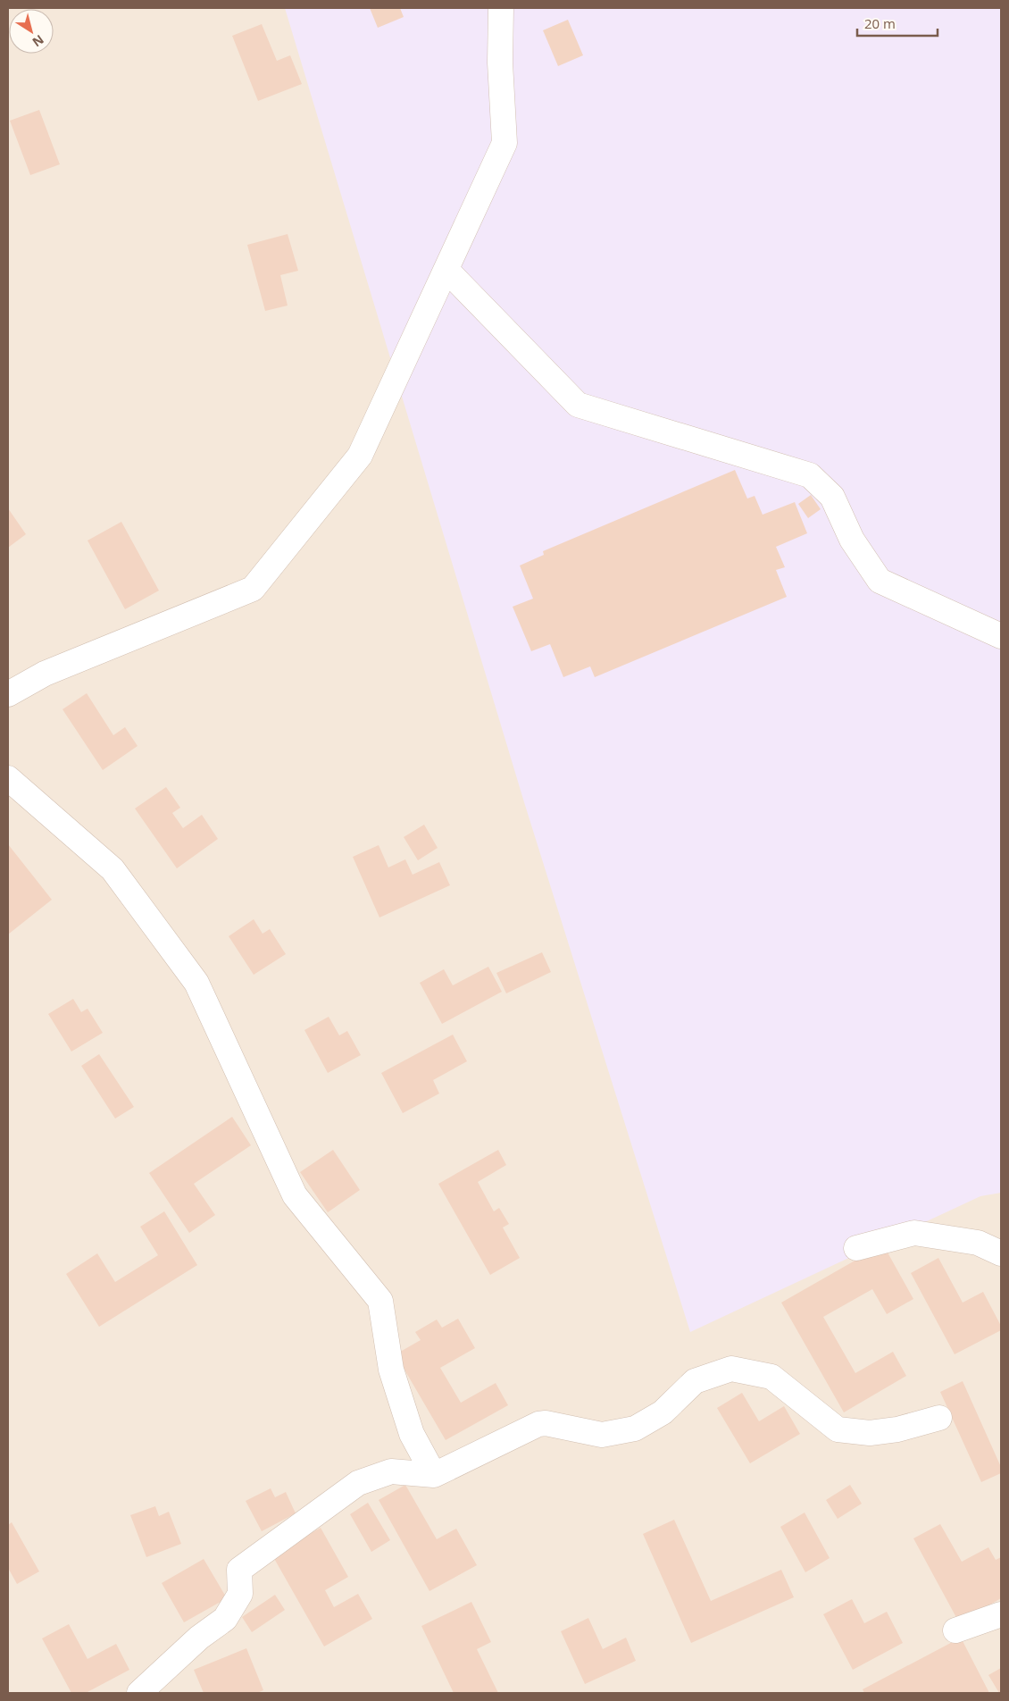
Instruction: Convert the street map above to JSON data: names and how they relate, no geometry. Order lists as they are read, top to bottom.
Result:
{
  "scale_bar": "20 m",
  "north": "bottom right"
}
